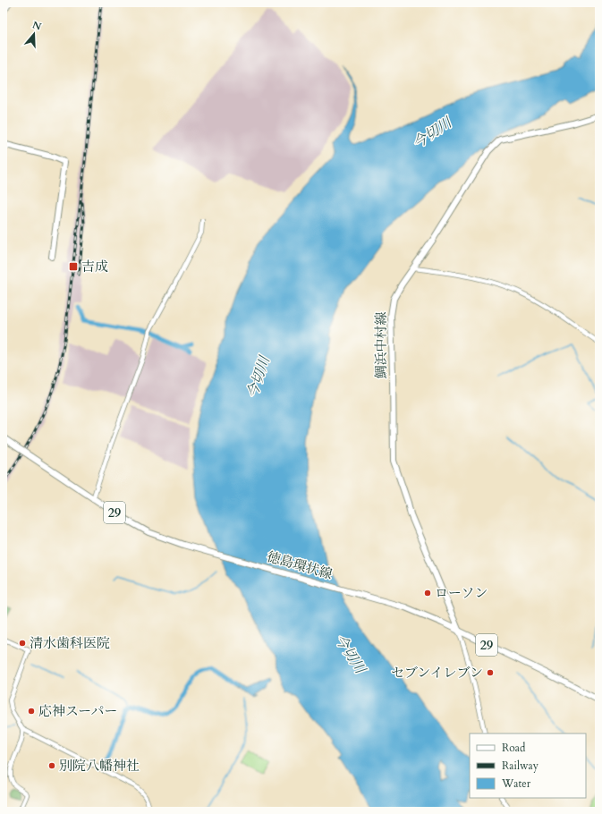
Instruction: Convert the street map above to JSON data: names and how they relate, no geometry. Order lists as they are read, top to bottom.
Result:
{
  "streets": {
    "main road": ["鯛浜中村線", "29", "徳島環状線"]
  },
  "crossings": [
    ["鯛浜中村線", "徳島環状線"]
  ],
  "water": ["今切川"],
  "places": {
    "transit": ["吉成"],
    "other": [
      "ローソン",
      "清水歯科医院",
      "セブンイレブン",
      "応神スーパー",
      "別院八幡神社"
    ]
  },
  "legend": ["Road", "Railway", "Water"],
  "north": "top"
}
